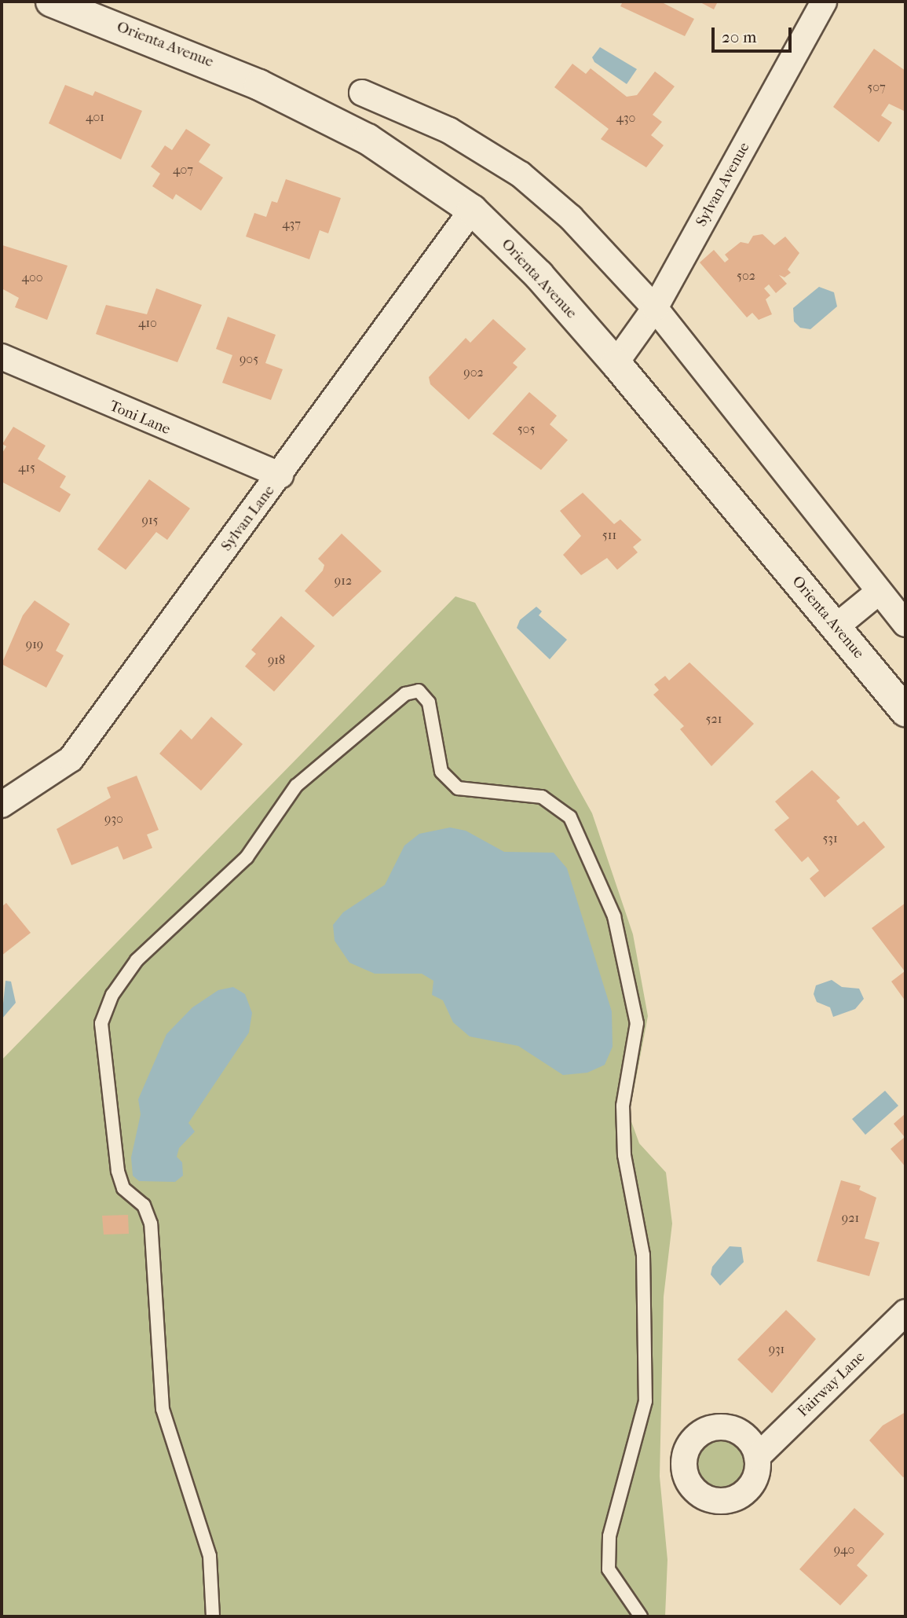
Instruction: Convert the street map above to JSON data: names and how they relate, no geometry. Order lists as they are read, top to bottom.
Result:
{
  "streets": {
    "street": [
      "Orienta Avenue",
      "Sylvan Avenue",
      "Toni Lane",
      "Sylvan Lane",
      "Fairway Lane"
    ]
  },
  "crossings": [
    ["Orienta Avenue", "Sylvan Avenue"],
    ["Orienta Avenue", "Sylvan Lane"],
    ["Toni Lane", "Sylvan Lane"]
  ],
  "house_numbers": [
    "507",
    "401",
    "430",
    "407",
    "437",
    "502",
    "400",
    "410",
    "905",
    "902",
    "505",
    "415",
    "915",
    "511",
    "912",
    "919",
    "918",
    "521",
    "930",
    "531",
    "921",
    "931",
    "940"
  ],
  "scale_bar": "20 m"
}
